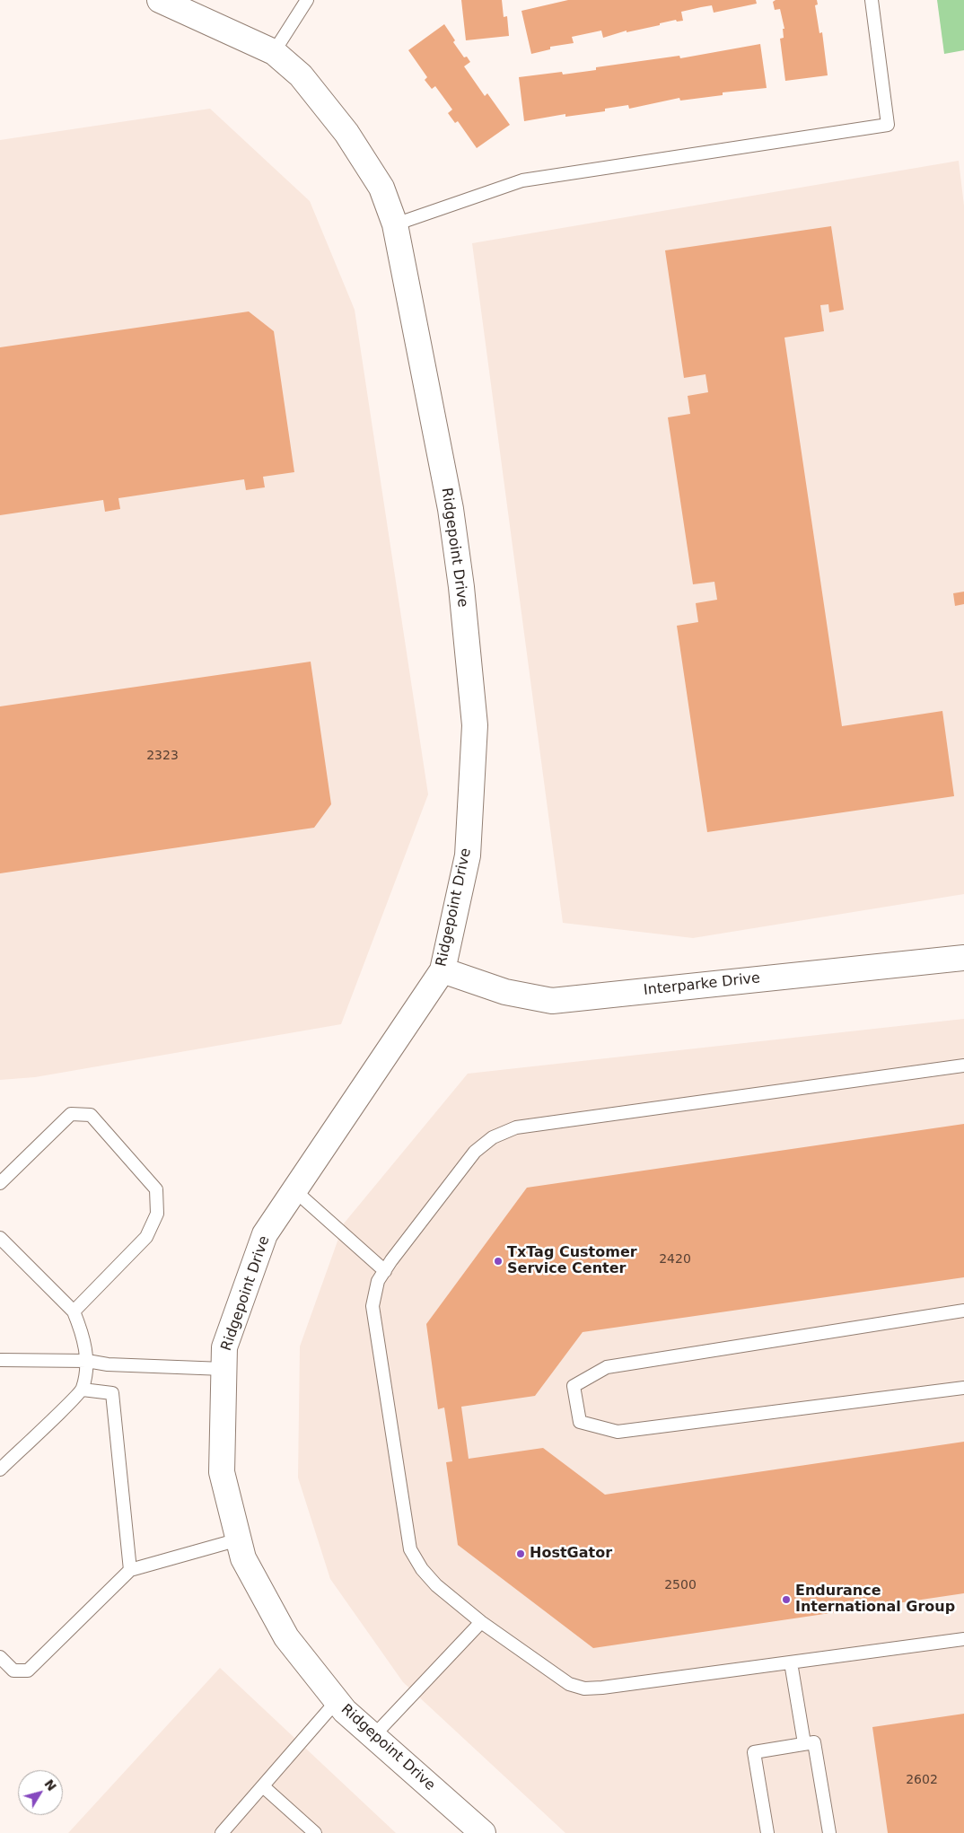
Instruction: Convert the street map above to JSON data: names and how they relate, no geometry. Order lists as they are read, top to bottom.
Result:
{
  "streets": {
    "street": ["Ridgepoint Drive", "Interparke Drive"]
  },
  "crossings": [
    ["Ridgepoint Drive", "Interparke Drive"]
  ],
  "places": ["TxTag Customer Service Center", "HostGator", "Endurance International Group"],
  "house_numbers": [
    "2323",
    "2420",
    "2500",
    "2602"
  ],
  "north": "top right"
}
